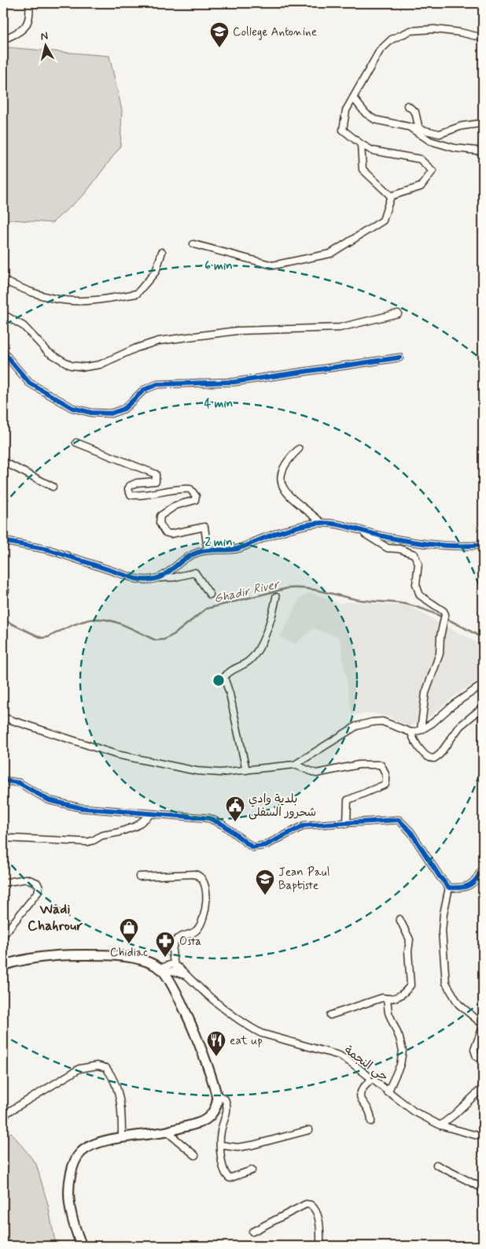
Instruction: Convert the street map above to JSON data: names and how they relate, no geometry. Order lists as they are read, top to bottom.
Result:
{
  "streets": {
    "street": ["حي النجمة"]
  },
  "districts": ["Wadi Chahrour"],
  "water": ["Ghadir River"],
  "places": {
    "school or university": ["College Antonine", "Jean Paul Baptiste"],
    "public building": ["بلدية وادي شحرور السفلى"],
    "shop": ["Chidiac"],
    "pharmacy": ["Osta"],
    "restaurant": ["eat up"]
  },
  "north": "top",
  "rings": ["6 min", "4 min", "2 min"]
}
